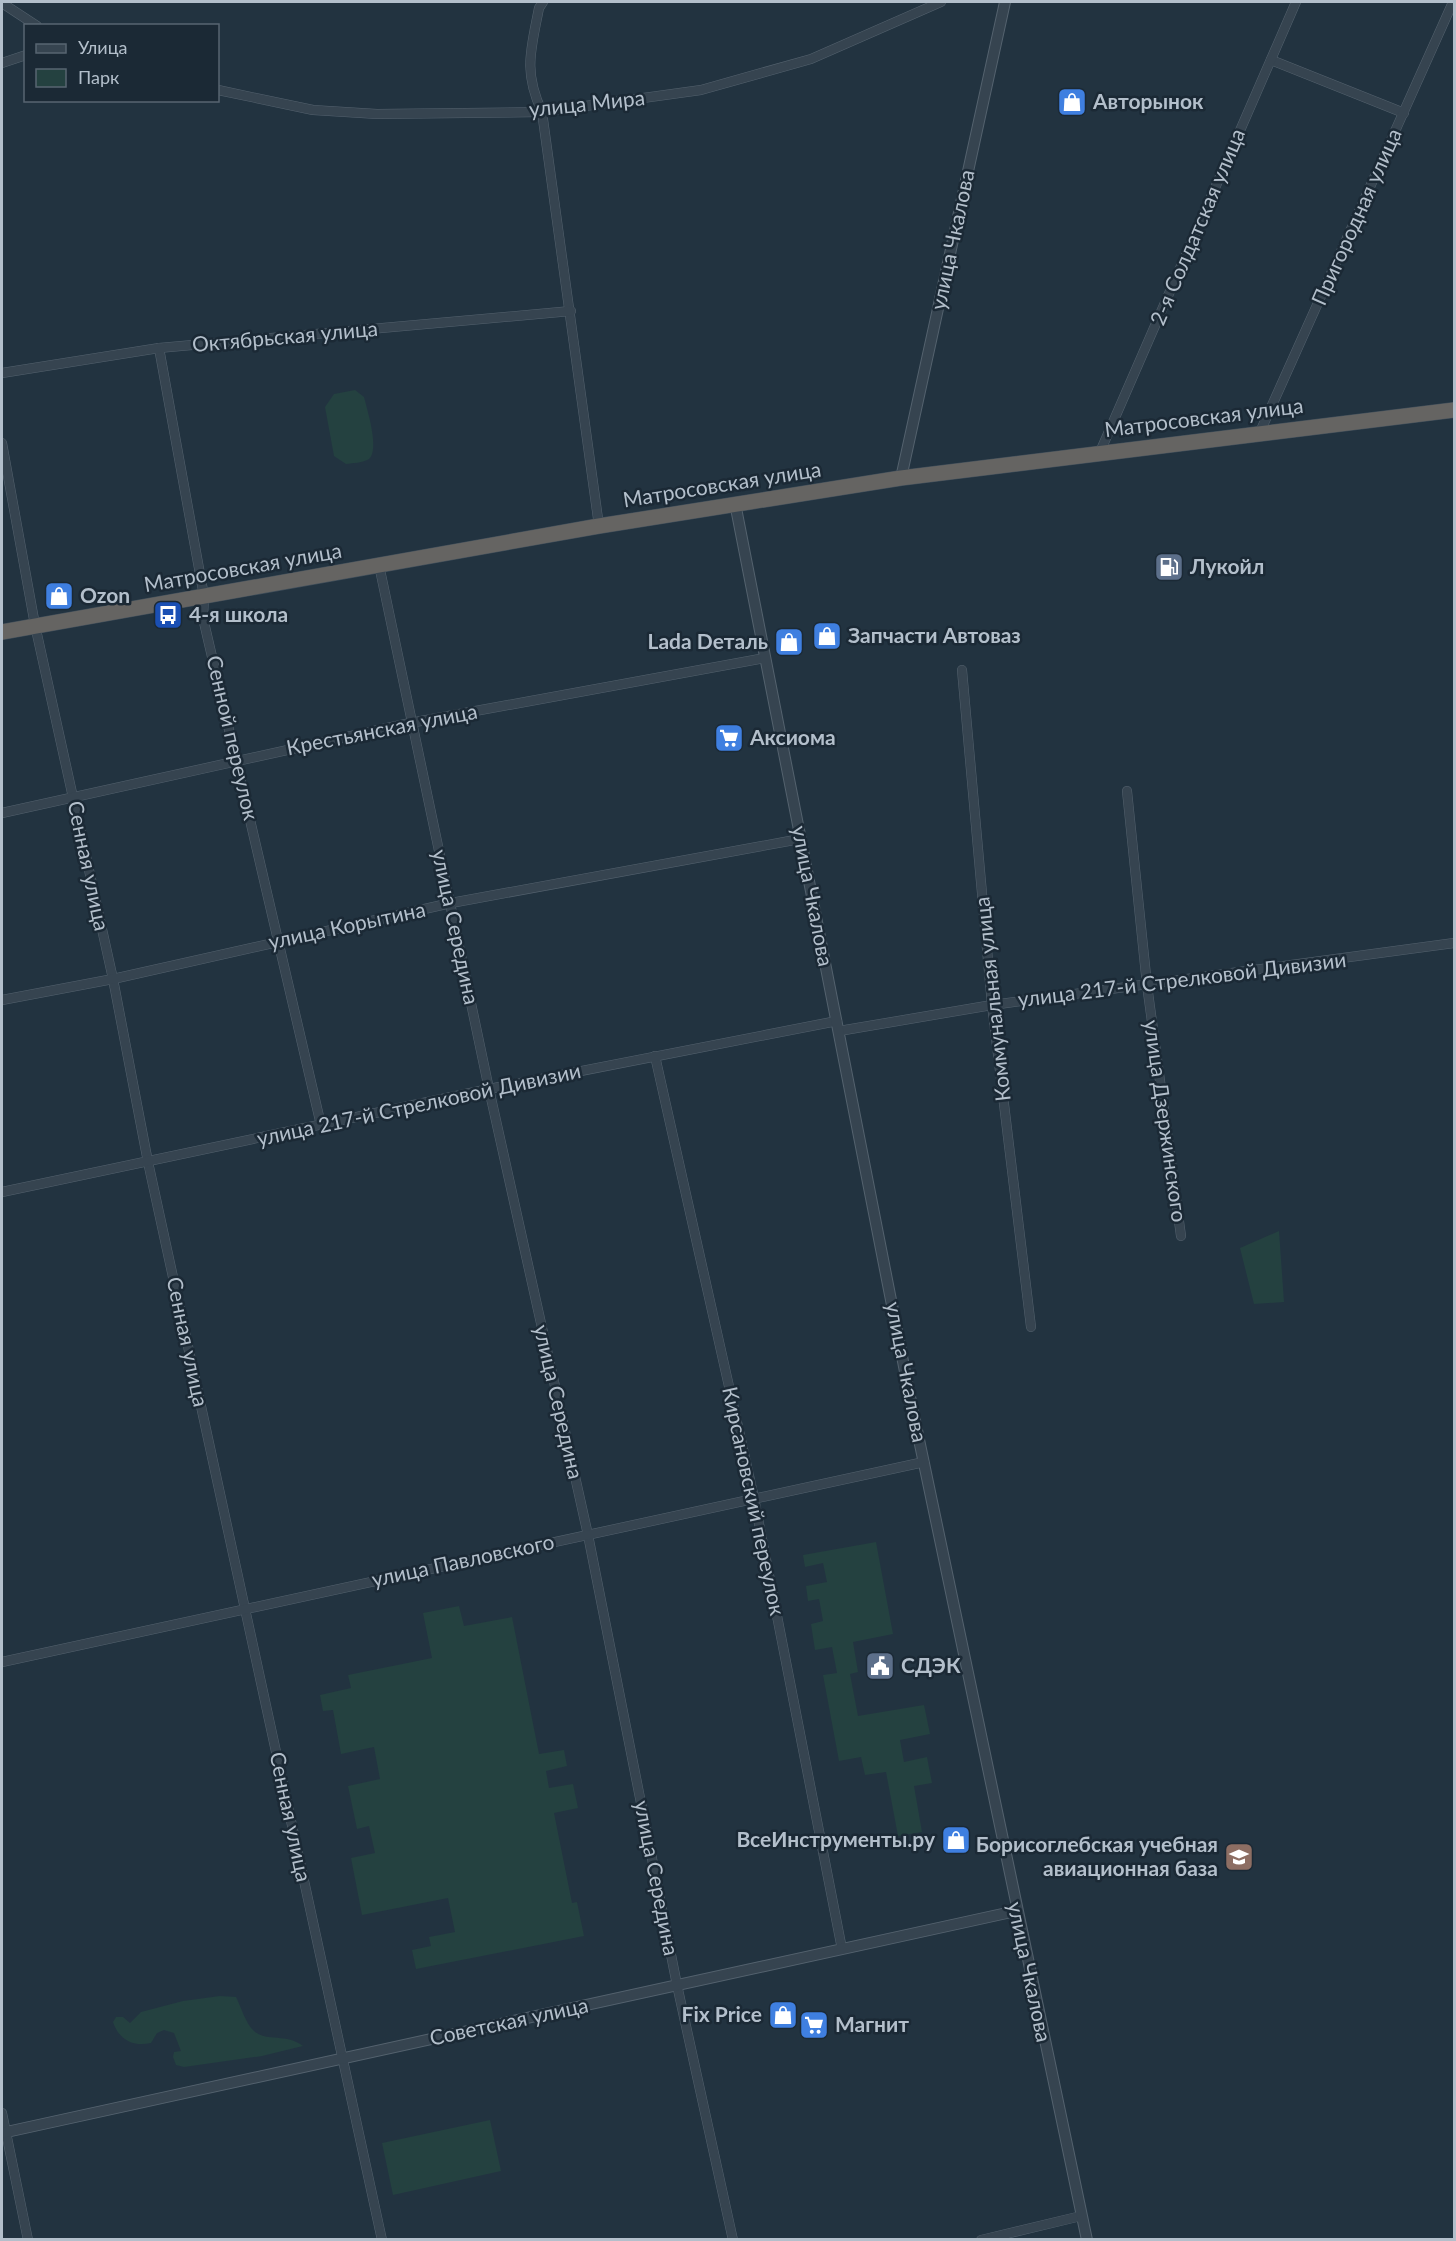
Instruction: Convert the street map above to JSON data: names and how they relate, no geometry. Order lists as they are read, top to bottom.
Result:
{
  "streets": {
    "highway": ["Матросовская улица"],
    "street": [
      "улица Мира",
      "Пригородная улица",
      "2-я Солдатская улица",
      "улица Чкалова",
      "Октябрьская улица",
      "Крестьянская улица",
      "Сенной переулок",
      "Сенная улица",
      "улица Корытина",
      "улица Середина",
      "улица 217-й Стрелковой Дивизии",
      "Коммунальная улица",
      "улица Дзержинского",
      "Кирсановский переулок",
      "улица Павловского",
      "Советская улица"
    ]
  },
  "crossings": [
    ["Пригородная улица", "Матросовская улица"],
    ["2-я Солдатская улица", "Матросовская улица"],
    ["улица Чкалова", "Матросовская улица"],
    ["улица Чкалова", "Крестьянская улица"],
    ["улица Чкалова", "улица Корытина"],
    ["улица Чкалова", "улица 217-й Стрелковой Дивизии"],
    ["улица Чкалова", "улица Павловского"],
    ["улица Чкалова", "Советская улица"],
    ["Октябрьская улица", "Сенной переулок"],
    ["Матросовская улица", "Сенной переулок"],
    ["Матросовская улица", "Сенная улица"],
    ["Матросовская улица", "улица Середина"],
    ["Крестьянская улица", "Сенной переулок"],
    ["Крестьянская улица", "Сенная улица"],
    ["Крестьянская улица", "улица Середина"],
    ["Сенной переулок", "улица Корытина"],
    ["Сенной переулок", "улица 217-й Стрелковой Дивизии"],
    ["Сенная улица", "улица Корытина"],
    ["Сенная улица", "улица 217-й Стрелковой Дивизии"],
    ["Сенная улица", "улица Павловского"],
    ["Сенная улица", "Советская улица"],
    ["улица Корытина", "улица Середина"],
    ["улица Середина", "улица 217-й Стрелковой Дивизии"],
    ["улица Середина", "улица Павловского"],
    ["улица Середина", "Советская улица"],
    ["улица 217-й Стрелковой Дивизии", "Коммунальная улица"],
    ["улица 217-й Стрелковой Дивизии", "улица Дзержинского"],
    ["улица 217-й Стрелковой Дивизии", "Кирсановский переулок"],
    ["Кирсановский переулок", "улица Павловского"],
    ["Кирсановский переулок", "Советская улица"]
  ],
  "places": {
    "shop": [
      "Авторынок",
      "Ozon",
      "Запчасти Автоваз",
      "Lada Dеталь",
      "ВсеИнструменты.ру",
      "Fix Price"
    ],
    "fuel station": ["Лукойл"],
    "bus stop": ["4-я школа"],
    "supermarket": ["Аксиома", "Магнит"],
    "public building": ["СДЭК"],
    "school or university": ["Борисоглебская учебная авиационная база"]
  },
  "legend": ["Улица", "Парк"]
}
